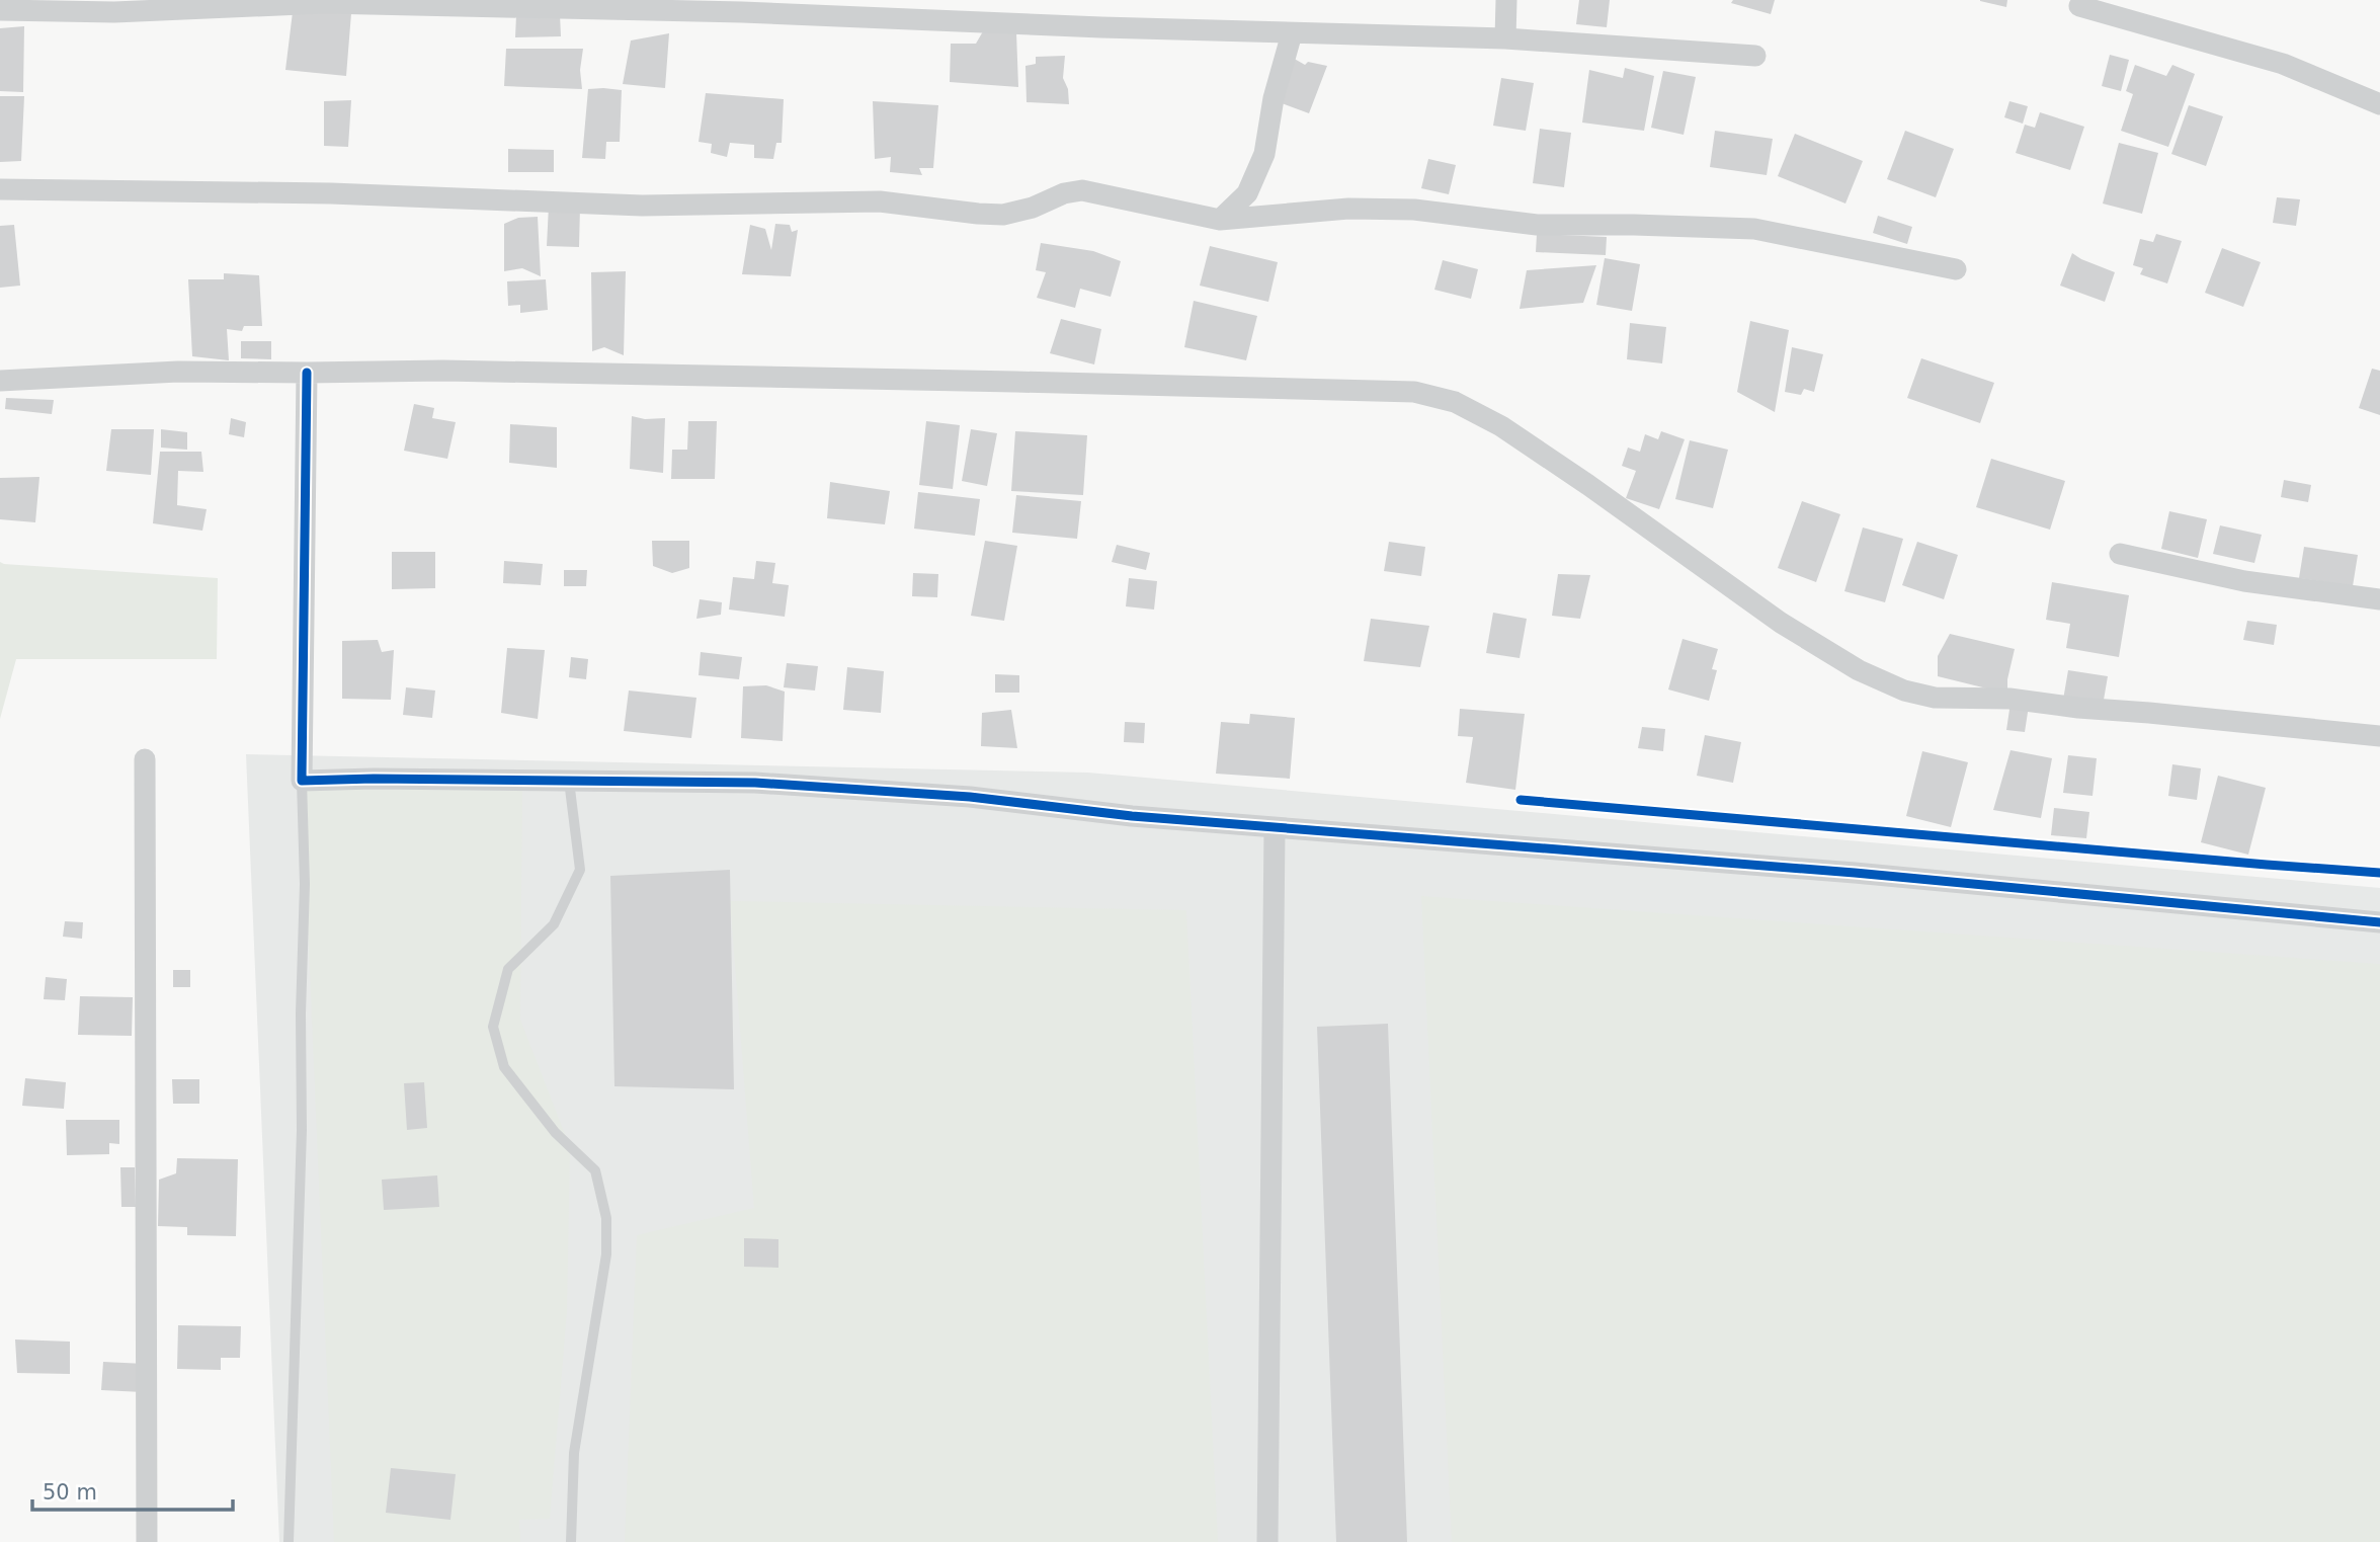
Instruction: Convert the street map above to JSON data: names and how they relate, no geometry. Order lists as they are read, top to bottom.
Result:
{
  "scale_bar": "50 m"
}
